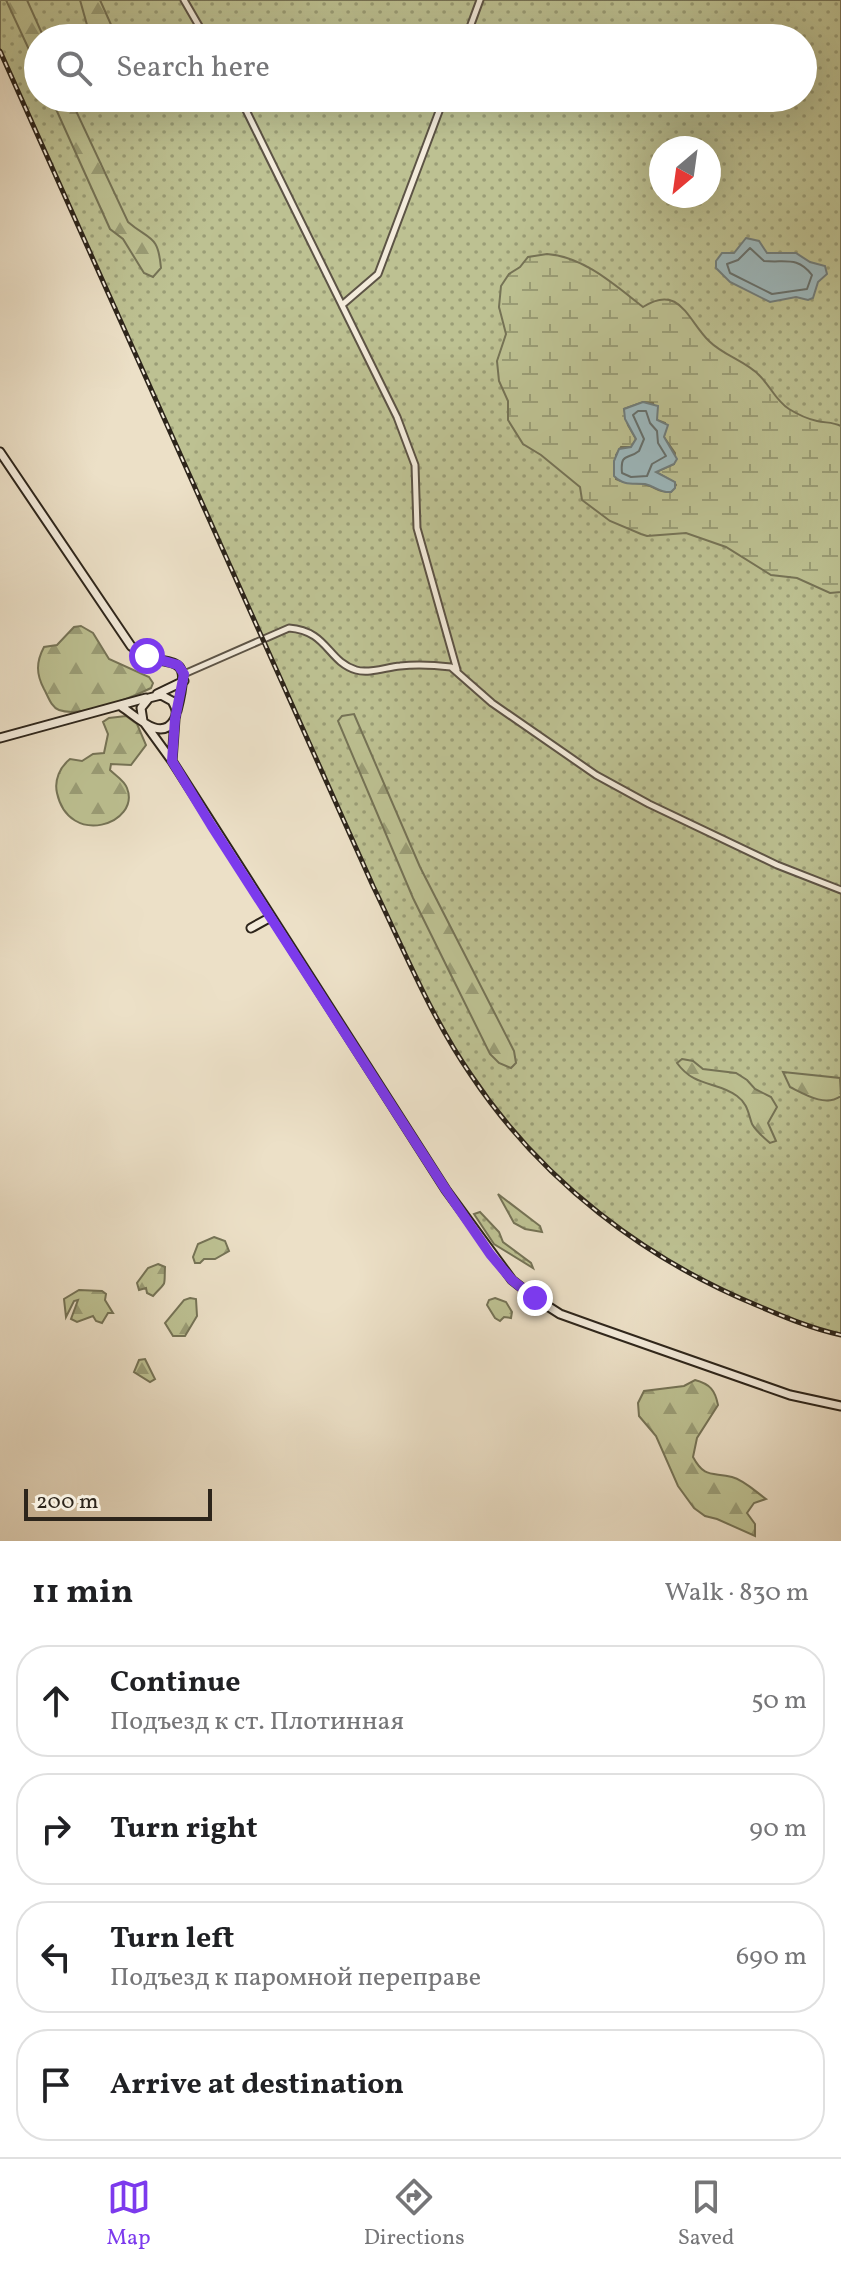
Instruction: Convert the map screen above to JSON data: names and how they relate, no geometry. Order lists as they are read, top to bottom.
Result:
{
  "scale_bar": "200 m",
  "north": "bottom left",
  "page": {
    "search": "Search here",
    "scale": "200 m",
    "heading": ["11 min", "Walk · 830 m"],
    "list": [
      ["Continue", "Подъезд к ст. Плотинная", "50 m"],
      ["Turn right", "90 m"],
      ["Turn left", "Подъезд к паромной переправе", "690 m"],
      "Arrive at destination"
    ],
    "nav": ["Map", "Directions", "Saved"]
  }
}
